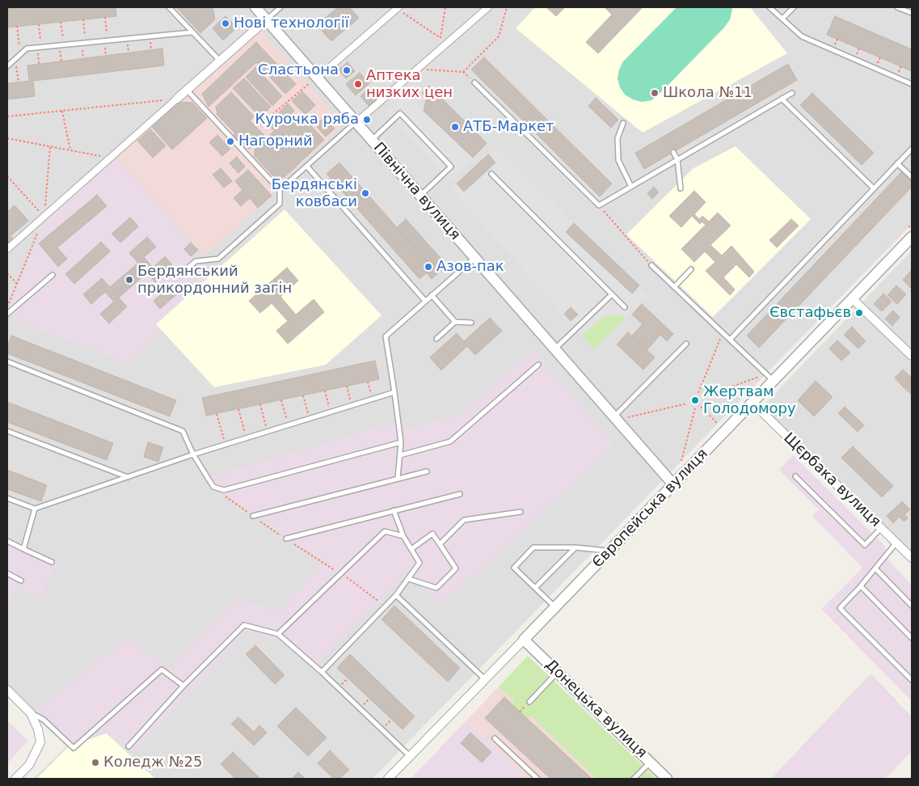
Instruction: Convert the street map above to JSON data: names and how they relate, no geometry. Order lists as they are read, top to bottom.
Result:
{
  "streets": {
    "street": [
      "Північна вулиця",
      "Щєрбака вулиця",
      "Європейська вулиця",
      "Донецька вулиця"
    ]
  },
  "crossings": [
    ["Північна вулиця", "Європейська вулиця"],
    ["Щєрбака вулиця", "Європейська вулиця"],
    ["Європейська вулиця", "Донецька вулиця"]
  ],
  "places": [
    "Нові технології",
    "Сластьона",
    "Аптека низких цен",
    "Школа №11",
    "Курочка ряба",
    "АТБ-Маркет",
    "Нагорний",
    "Бердянські ковбаси",
    "Азов-пак",
    "Бердянський прикордонний загін",
    "Євстафьєв",
    "Жертвам Голодомору",
    "Коледж №25"
  ]
}
